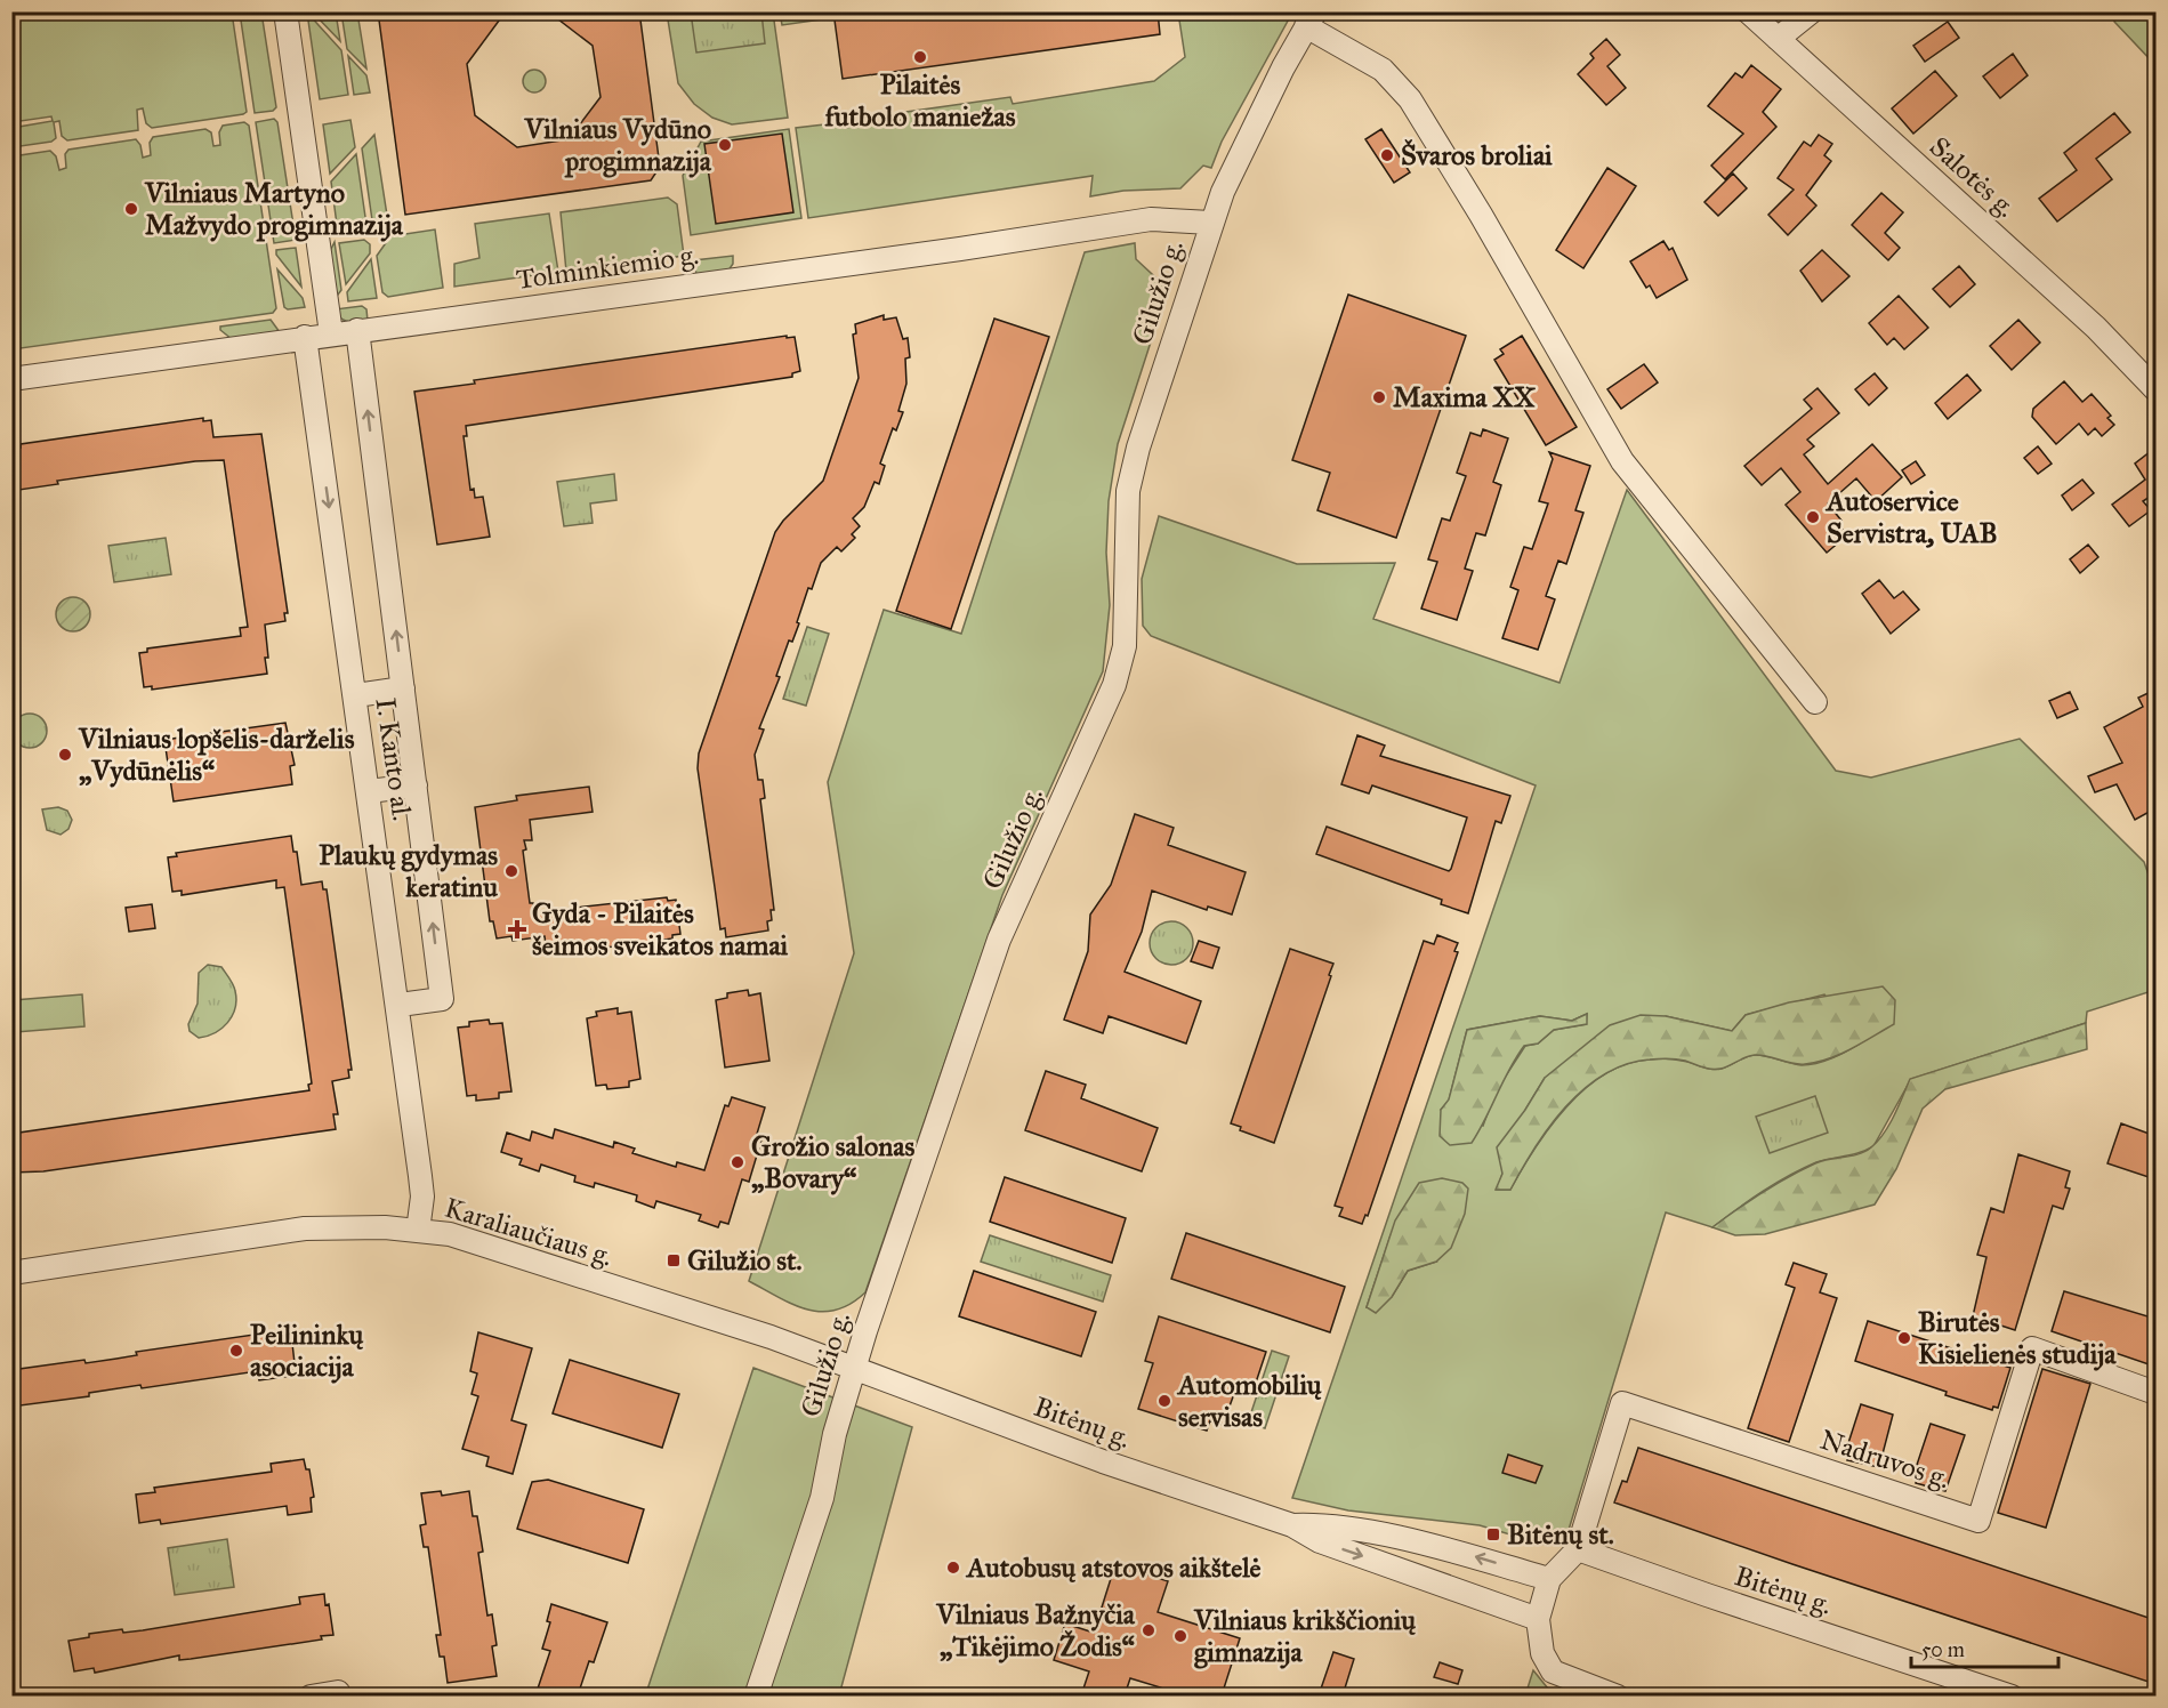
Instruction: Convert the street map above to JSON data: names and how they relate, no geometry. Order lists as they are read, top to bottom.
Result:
{
  "streets": {
    "street": [
      "Salotės g.",
      "Tolminkiemio g.",
      "Gilužio g.",
      "I. Kanto al.",
      "Karaliaučiaus g.",
      "Bitėnų g.",
      "Nadruvos g."
    ]
  },
  "crossings": [
    ["Tolminkiemio g.", "Gilužio g."],
    ["Tolminkiemio g.", "I. Kanto al."],
    ["Gilužio g.", "Karaliaučiaus g."],
    ["Gilužio g.", "Bitėnų g."],
    ["I. Kanto al.", "Karaliaučiaus g."],
    ["Karaliaučiaus g.", "Bitėnų g."],
    ["Bitėnų g.", "Nadruvos g."]
  ],
  "places": {
    "other": [
      "Pilaitės futbolo maniežas",
      "Vilniaus Vydūno progimnazija",
      "Švaros broliai",
      "Vilniaus Martyno Mažvydo progimnazija",
      "Maxima XX",
      "Autoservice Servistra, UAB",
      "Vilniaus lopšelis-darželis „Vydūnėlis“",
      "Plaukų gydymas keratinu",
      "Grožio salonas „Bovary“",
      "Birutės Kisielienės studija",
      "Peilininkų asociacija",
      "Automobilių servisas",
      "Autobusų atstovos aikštelė",
      "Vilniaus Bažnyčia „Tikėjimo Žodis“",
      "Vilniaus krikščionių gimnazija"
    ],
    "health": ["Gyda - Pilaitės šeimos sveikatos namai"],
    "transit": ["Gilužio st.", "Bitėnų st."]
  },
  "scale_bar": "50 m"
}
